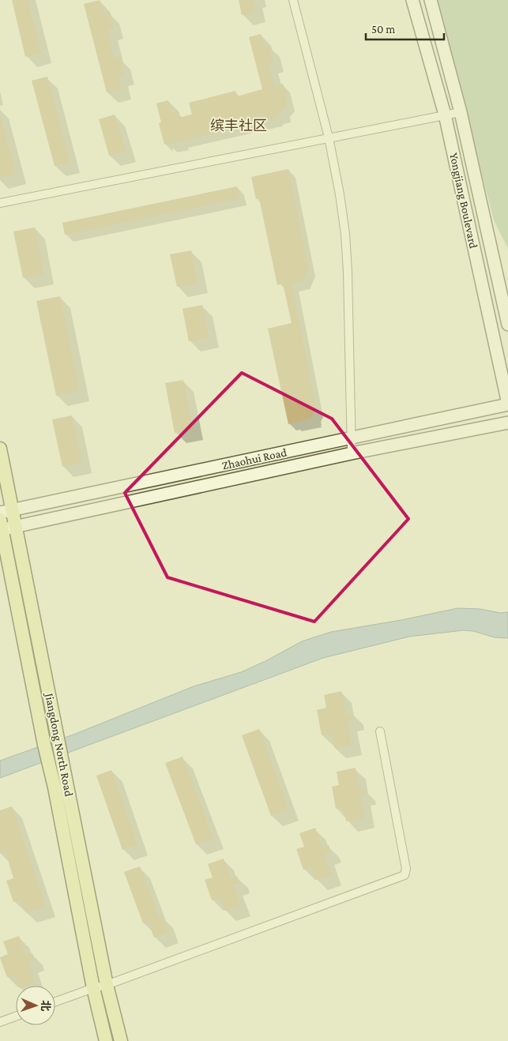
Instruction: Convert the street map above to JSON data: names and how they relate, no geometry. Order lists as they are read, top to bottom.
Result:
{
  "streets": {
    "main road": ["Yongjiang Boulevard", "Zhaohui Road", "Jiangdong North Road"]
  },
  "crossings": [
    ["Yongjiang Boulevard", "Zhaohui Road"],
    ["Zhaohui Road", "Jiangdong North Road"]
  ],
  "districts": ["缤丰社区"],
  "scale_bar": "50 m",
  "north": "right"
}
